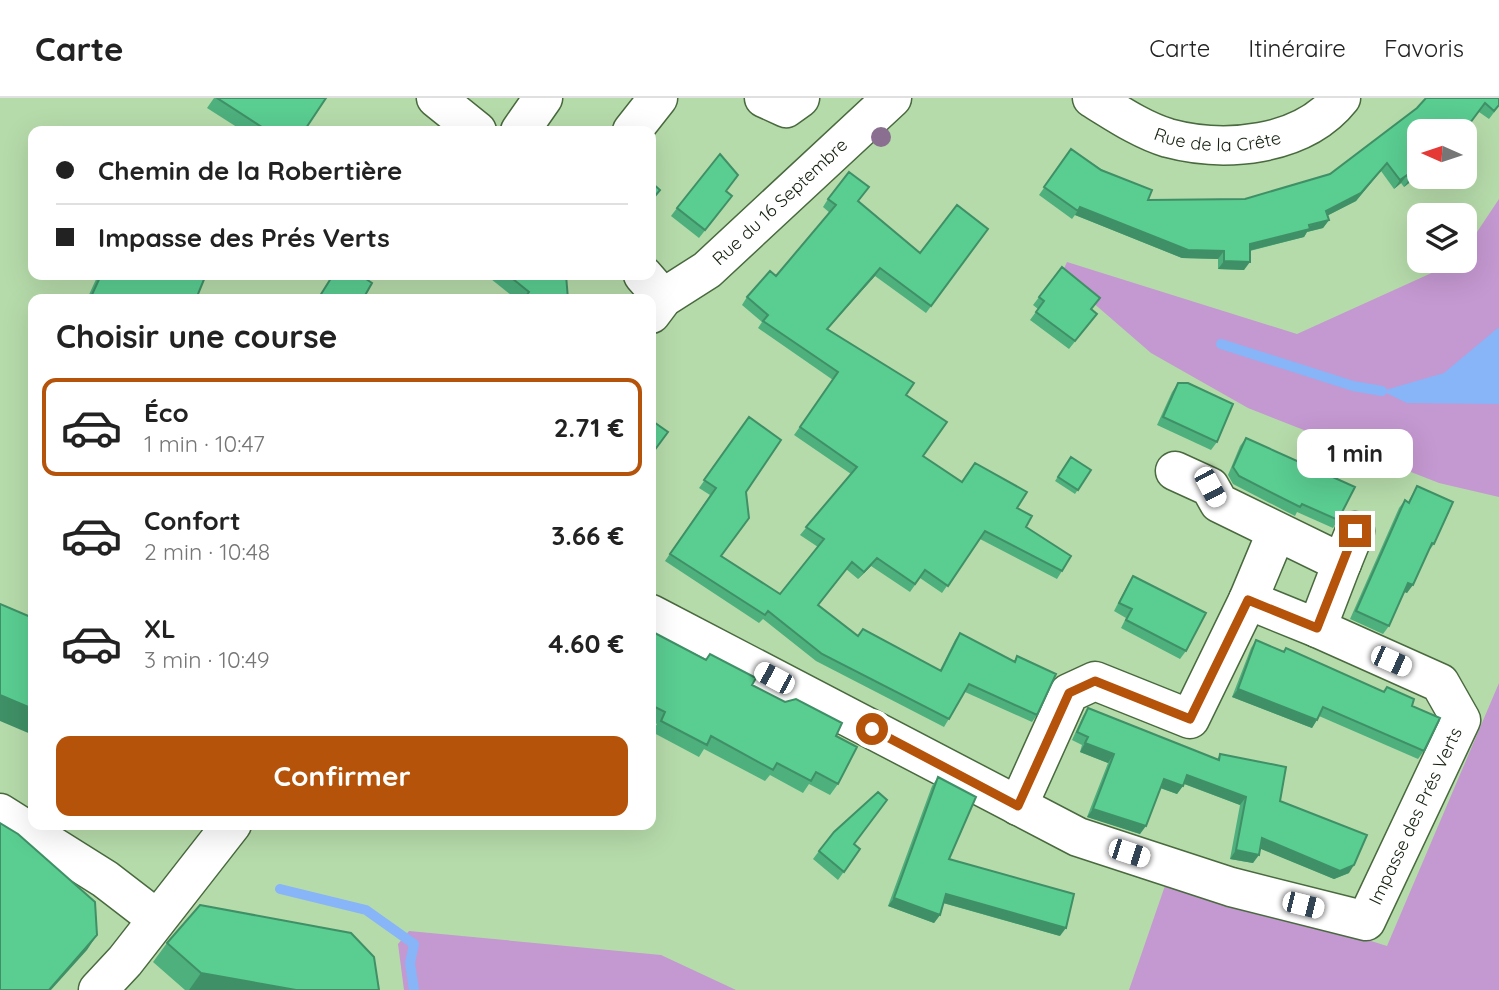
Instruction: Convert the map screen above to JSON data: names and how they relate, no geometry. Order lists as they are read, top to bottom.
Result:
{
  "streets": {
    "street": ["Rue de la Crête", "Rue du 16 Septembre", "Impasse des Prés Verts"]
  },
  "north": "left",
  "page": {
    "header": "Carte",
    "nav": ["Carte", "Itinéraire", "Favoris"],
    "banner": ["Chemin de la Robertière", "Impasse des Prés Verts"],
    "heading": "Choisir une course",
    "list": [
      {
        "name": "Éco",
        "note": "1 min · 10:47",
        "value": "2.71 €"
      },
      {
        "name": "Confort",
        "note": "2 min · 10:48",
        "value": "3.66 €"
      },
      {
        "name": "XL",
        "note": "3 min · 10:49",
        "value": "4.60 €"
      }
    ],
    "bubble": "1 min",
    "buttons": "Confirmer"
  }
}
